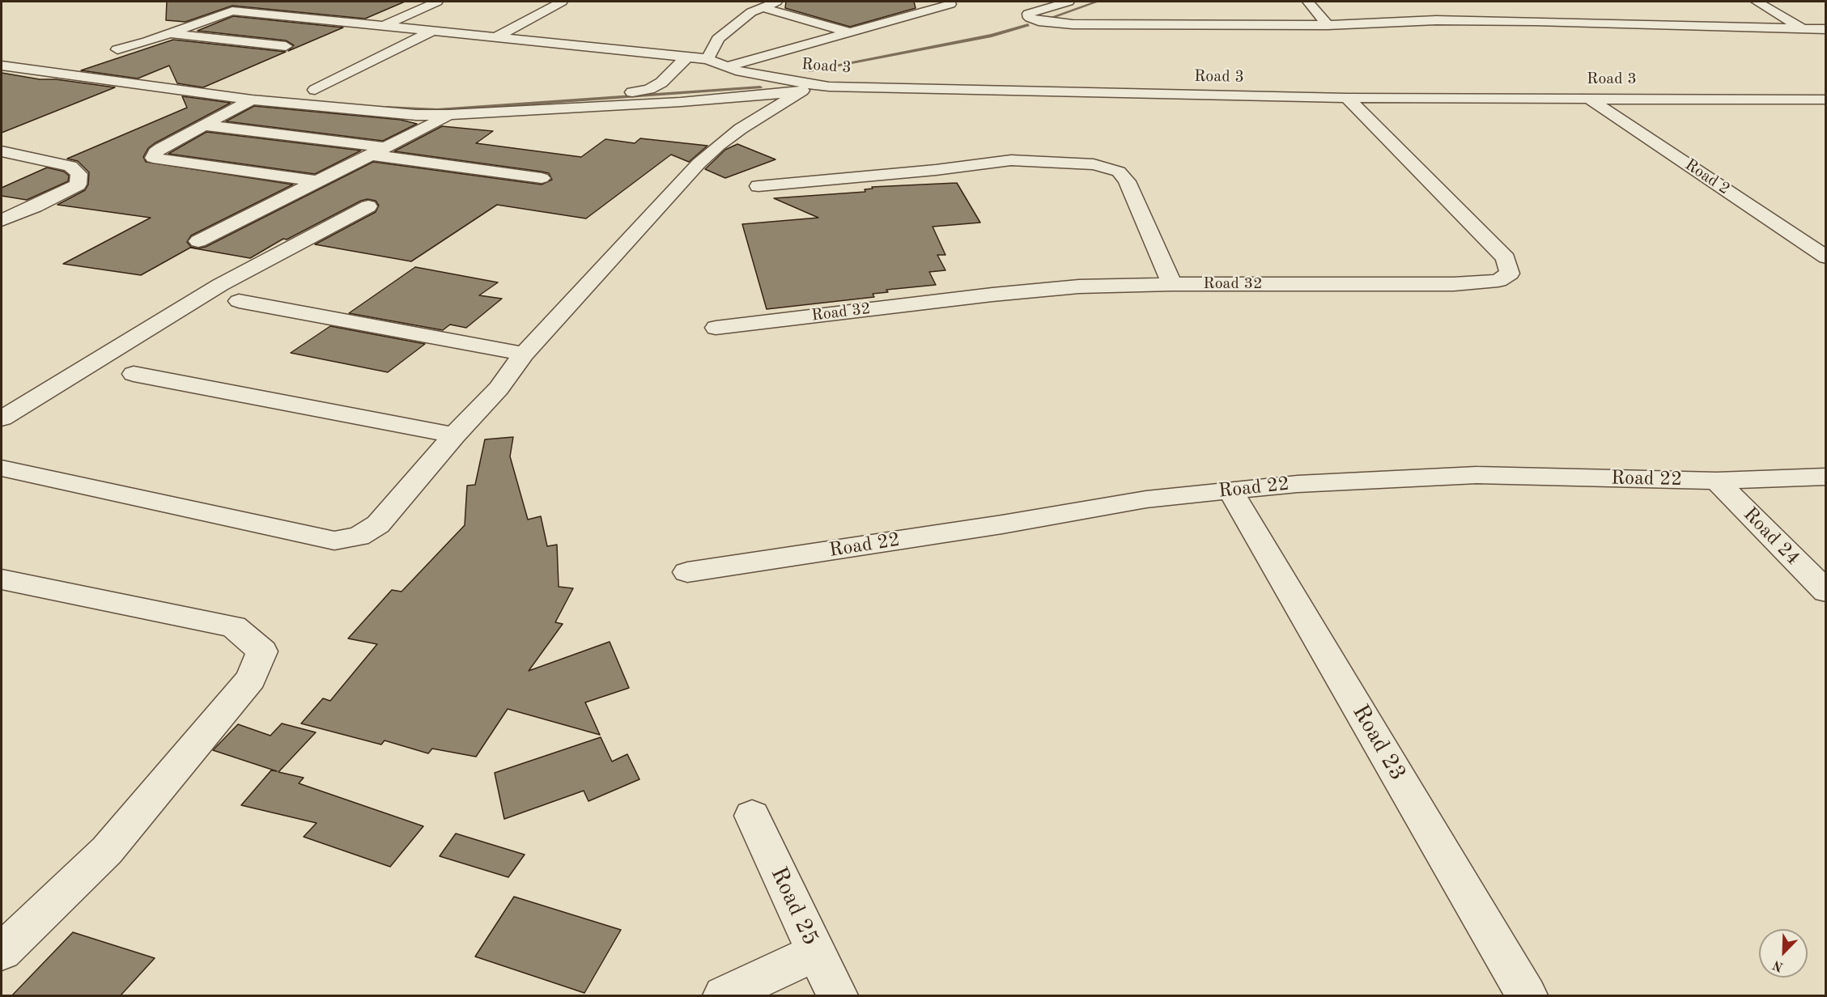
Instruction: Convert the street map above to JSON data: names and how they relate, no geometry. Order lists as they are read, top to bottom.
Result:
{
  "streets": {
    "street": [
      "Road 3",
      "Road 2",
      "Road 32",
      "Road 22",
      "Road 24",
      "Road 23",
      "Road 25"
    ]
  },
  "crossings": [
    ["Road 3", "Road 2"],
    ["Road 3", "Road 32"],
    ["Road 22", "Road 24"],
    ["Road 22", "Road 23"]
  ],
  "north": "bottom left"
}
